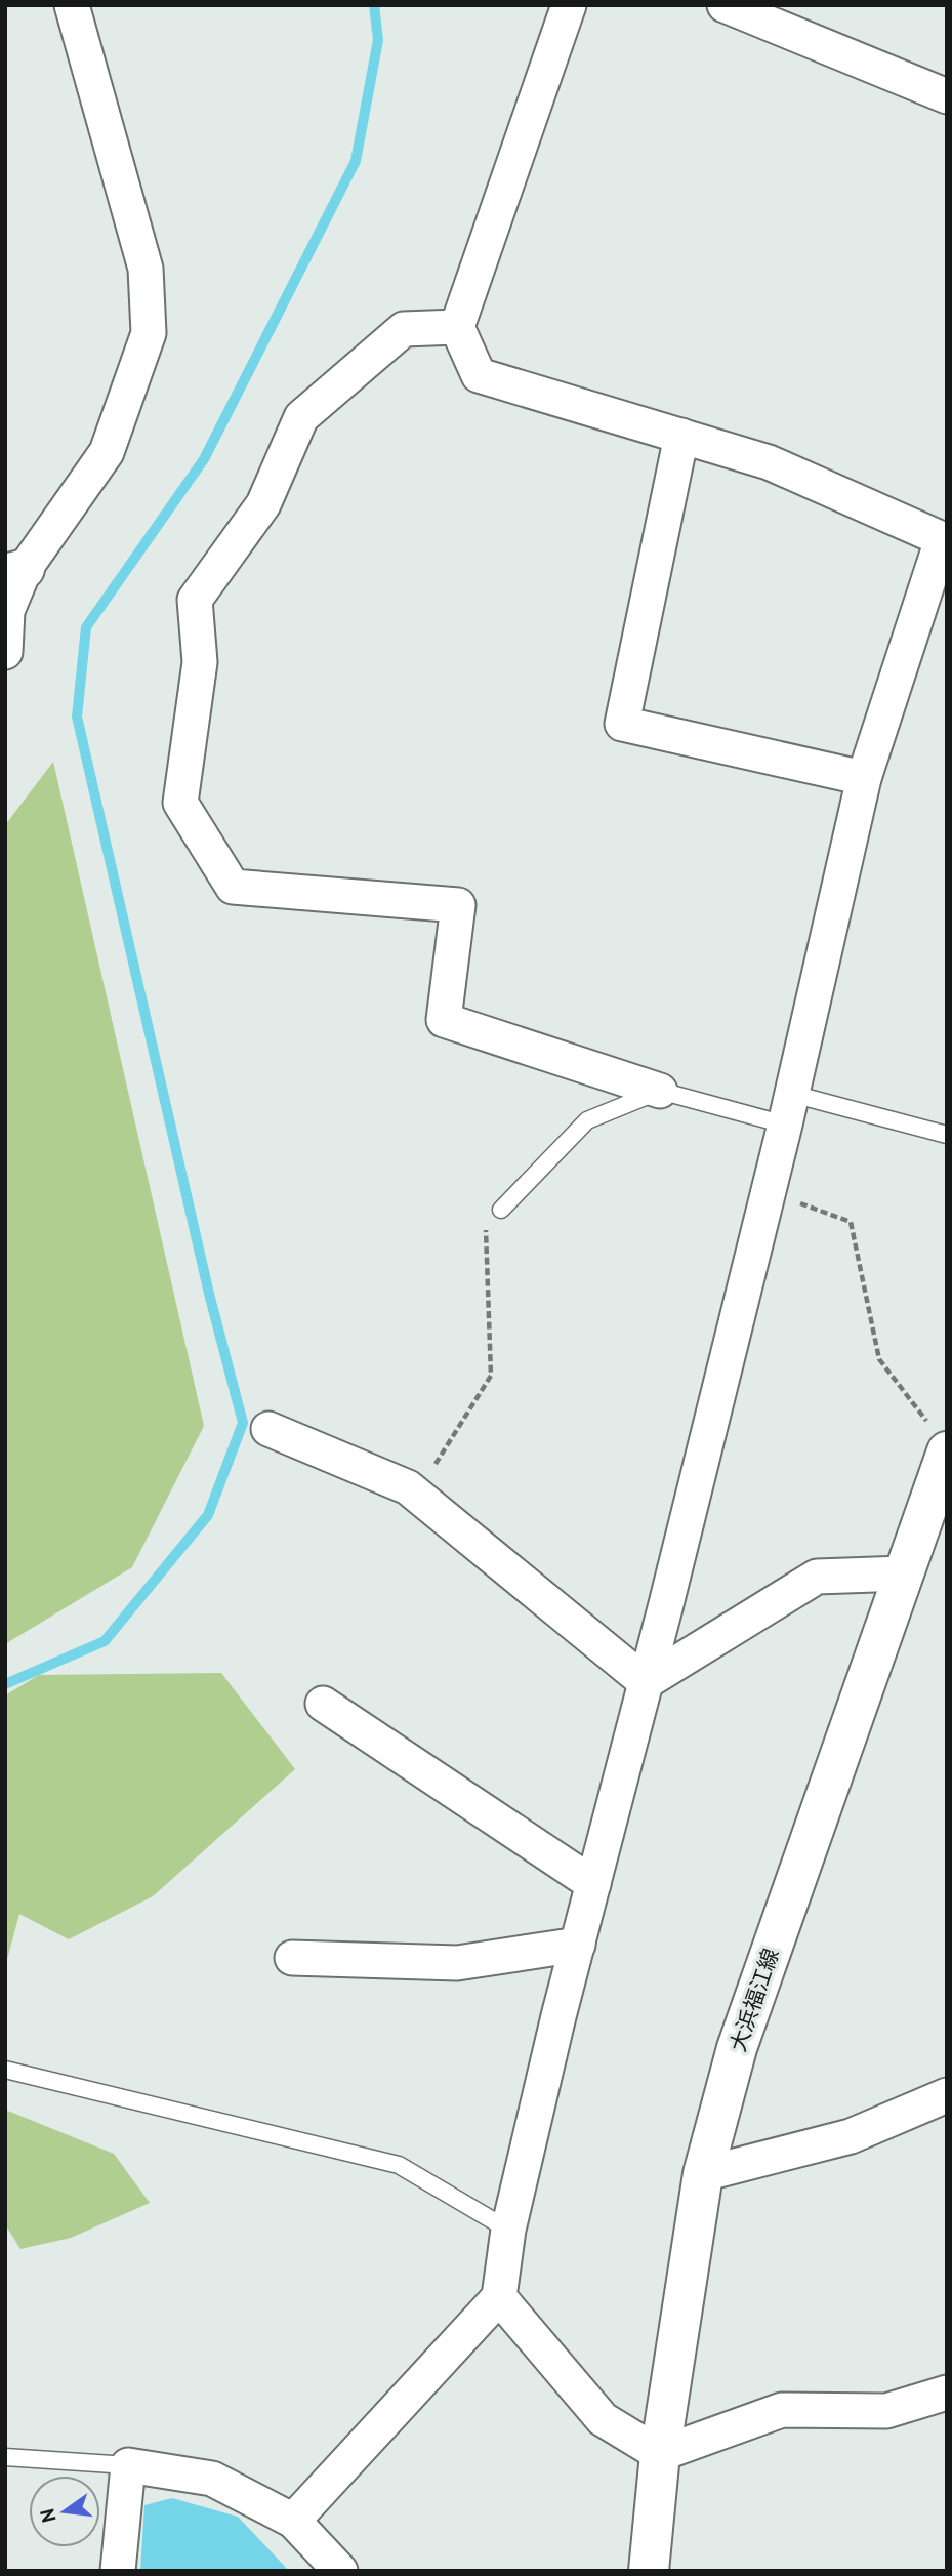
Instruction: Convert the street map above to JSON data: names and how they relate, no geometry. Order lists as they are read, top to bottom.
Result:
{
  "streets": {
    "main road": ["大浜福江線"]
  },
  "north": "left"
}
